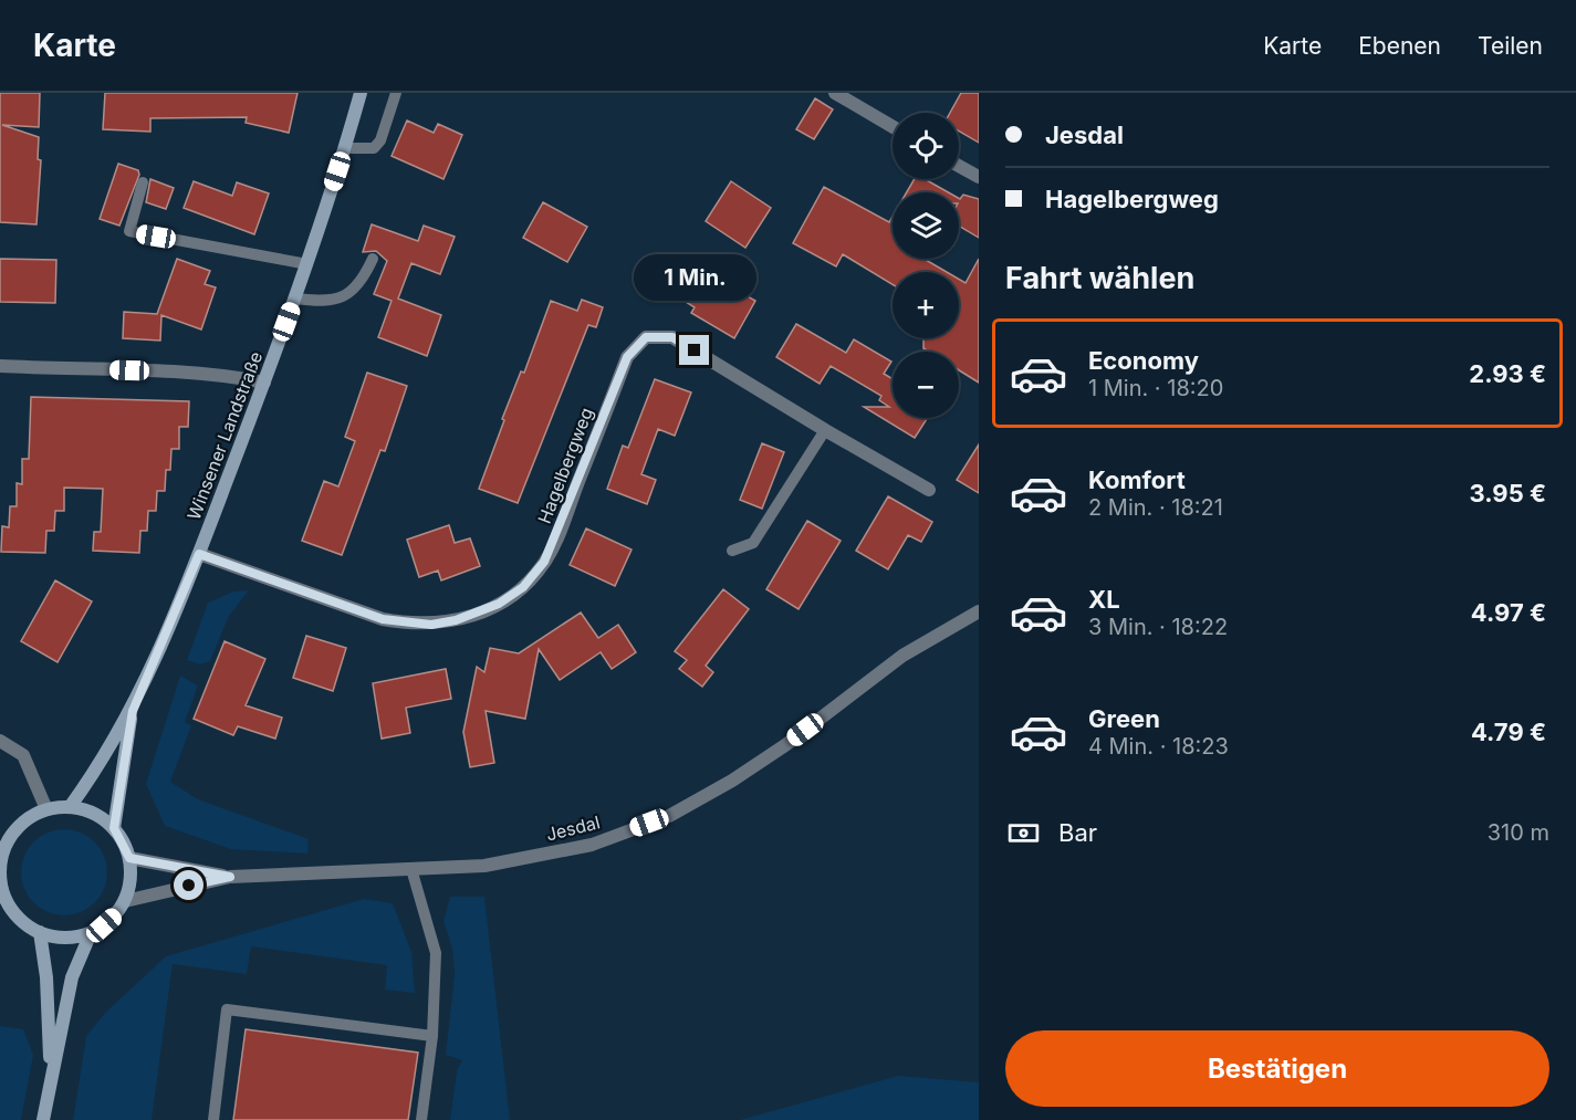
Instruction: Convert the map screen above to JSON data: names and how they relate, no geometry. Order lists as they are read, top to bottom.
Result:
{
  "streets": {
    "street": ["Winsener Landstraße", "Hagelbergweg", "Jesdal"]
  },
  "crossings": [
    ["Winsener Landstraße", "Hagelbergweg"],
    ["Winsener Landstraße", "Jesdal"]
  ],
  "page": {
    "header": "Karte",
    "nav": ["Karte", "Ebenen", "Teilen"],
    "banner": ["Jesdal", "Hagelbergweg"],
    "map_buttons": ["+", "−"],
    "heading": "Fahrt wählen",
    "bubble": "1 Min.",
    "list": [
      {
        "name": "Economy",
        "note": "1 Min. · 18:20",
        "value": "2.93 €"
      },
      {
        "name": "Komfort",
        "note": "2 Min. · 18:21",
        "value": "3.95 €"
      },
      {
        "name": "XL",
        "note": "3 Min. · 18:22",
        "value": "4.97 €"
      },
      {
        "name": "Green",
        "note": "4 Min. · 18:23",
        "value": "4.79 €"
      }
    ],
    "pay": ["Bar", "310 m"],
    "buttons": "Bestätigen"
  }
}
